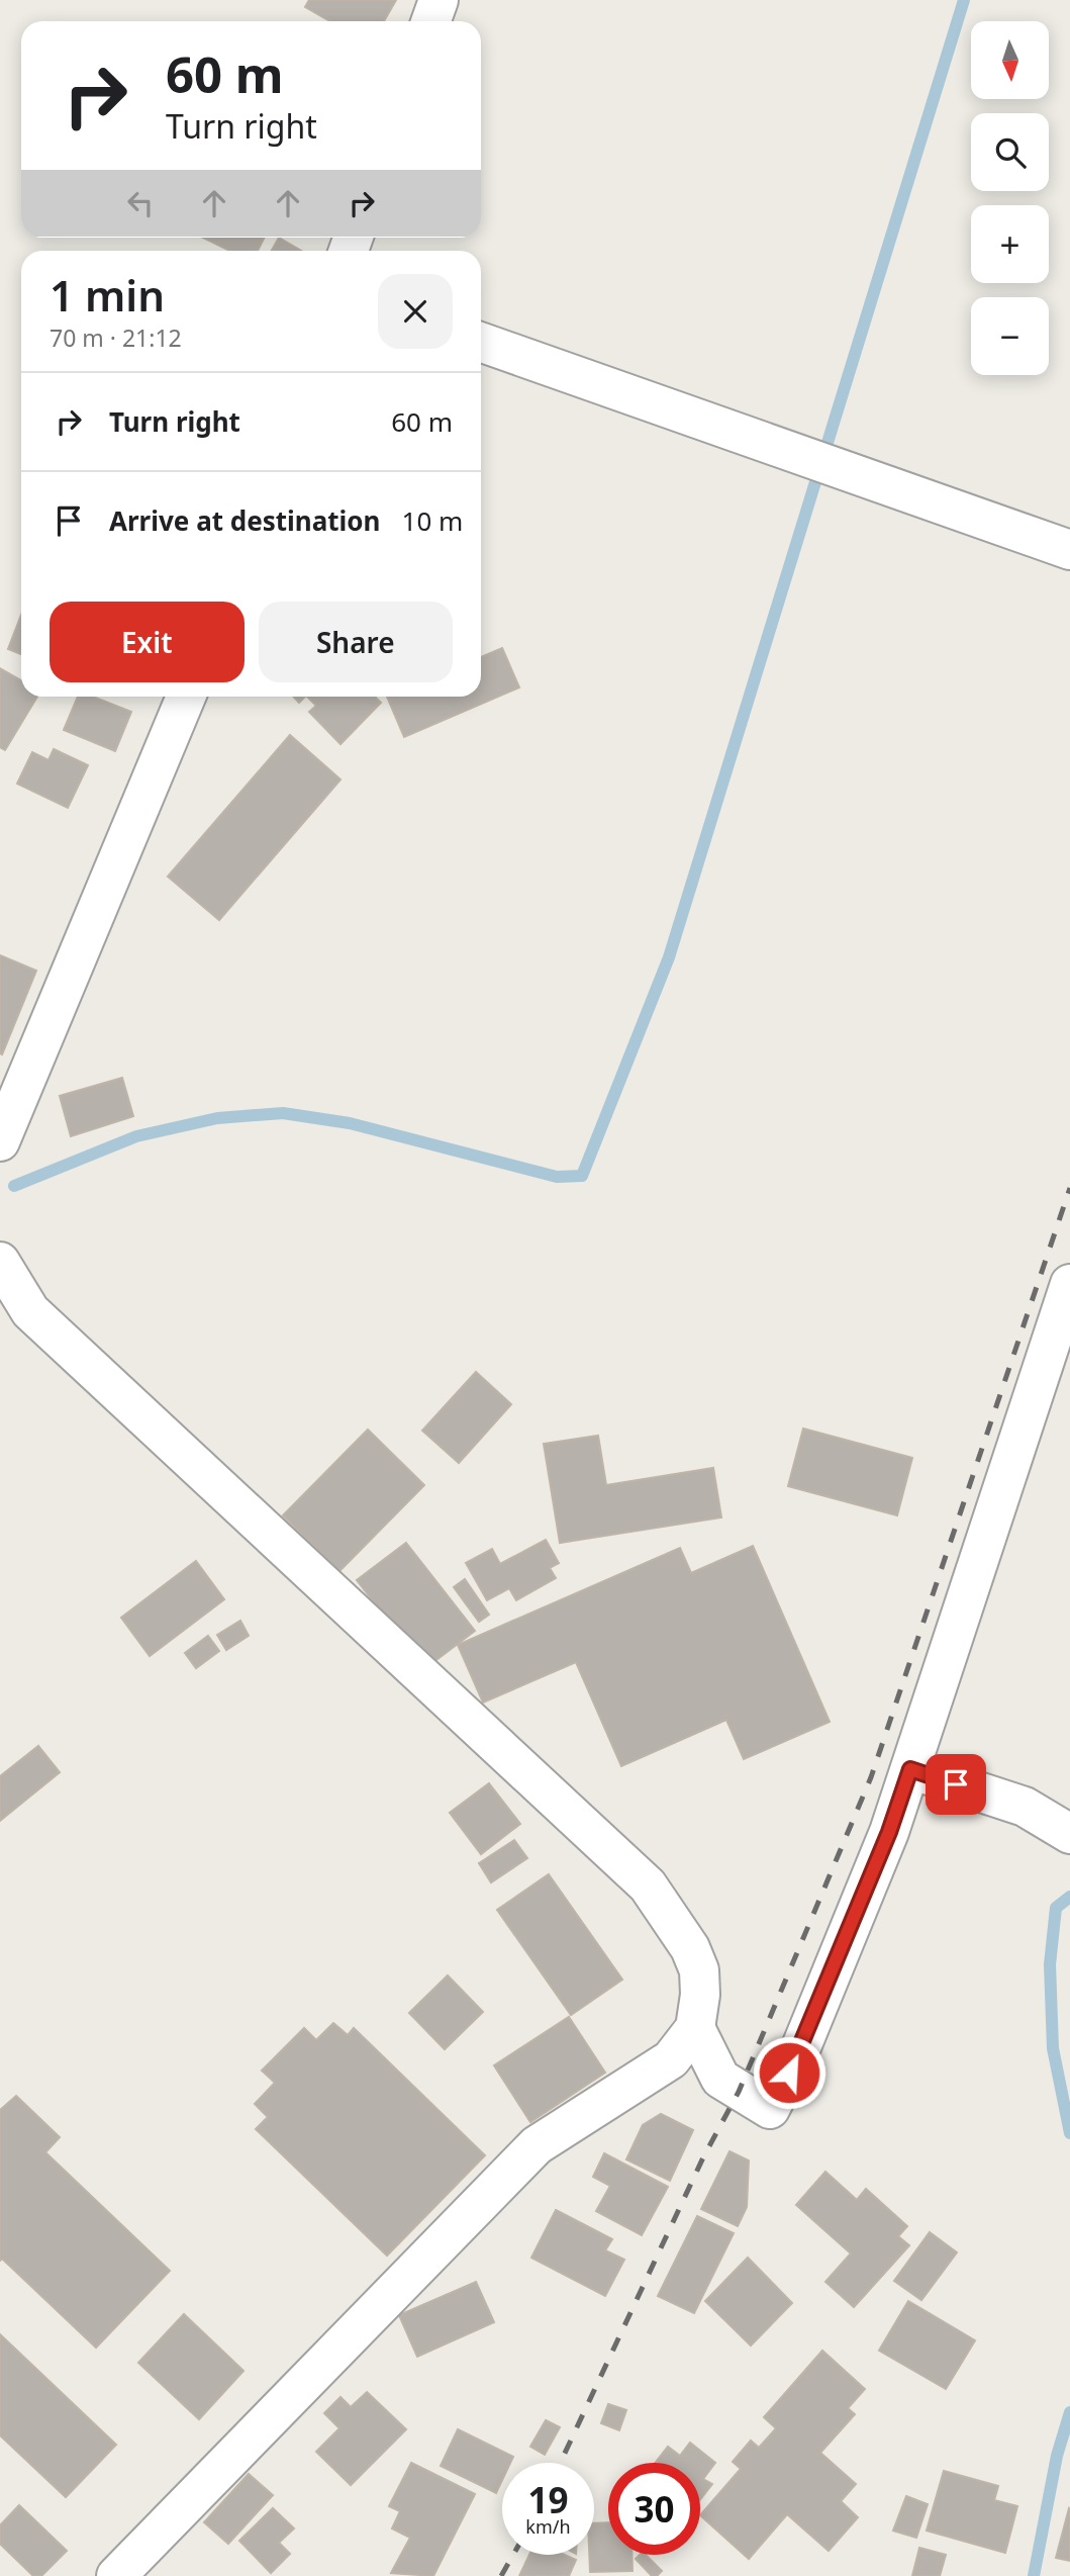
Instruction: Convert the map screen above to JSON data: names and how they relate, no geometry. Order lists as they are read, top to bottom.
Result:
{
  "north": "bottom",
  "page": {
    "map_buttons": ["+", "−"],
    "turn": ["60 m", "Turn right"],
    "heading": ["1 min", "70 m · 21:12"],
    "list": [
      {
        "name": "Turn right",
        "value": "60 m"
      },
      {
        "name": "Arrive at destination",
        "value": "10 m"
      }
    ],
    "buttons": ["Exit", "Share"],
    "speed": "19 km/h",
    "limit": "30"
  }
}
